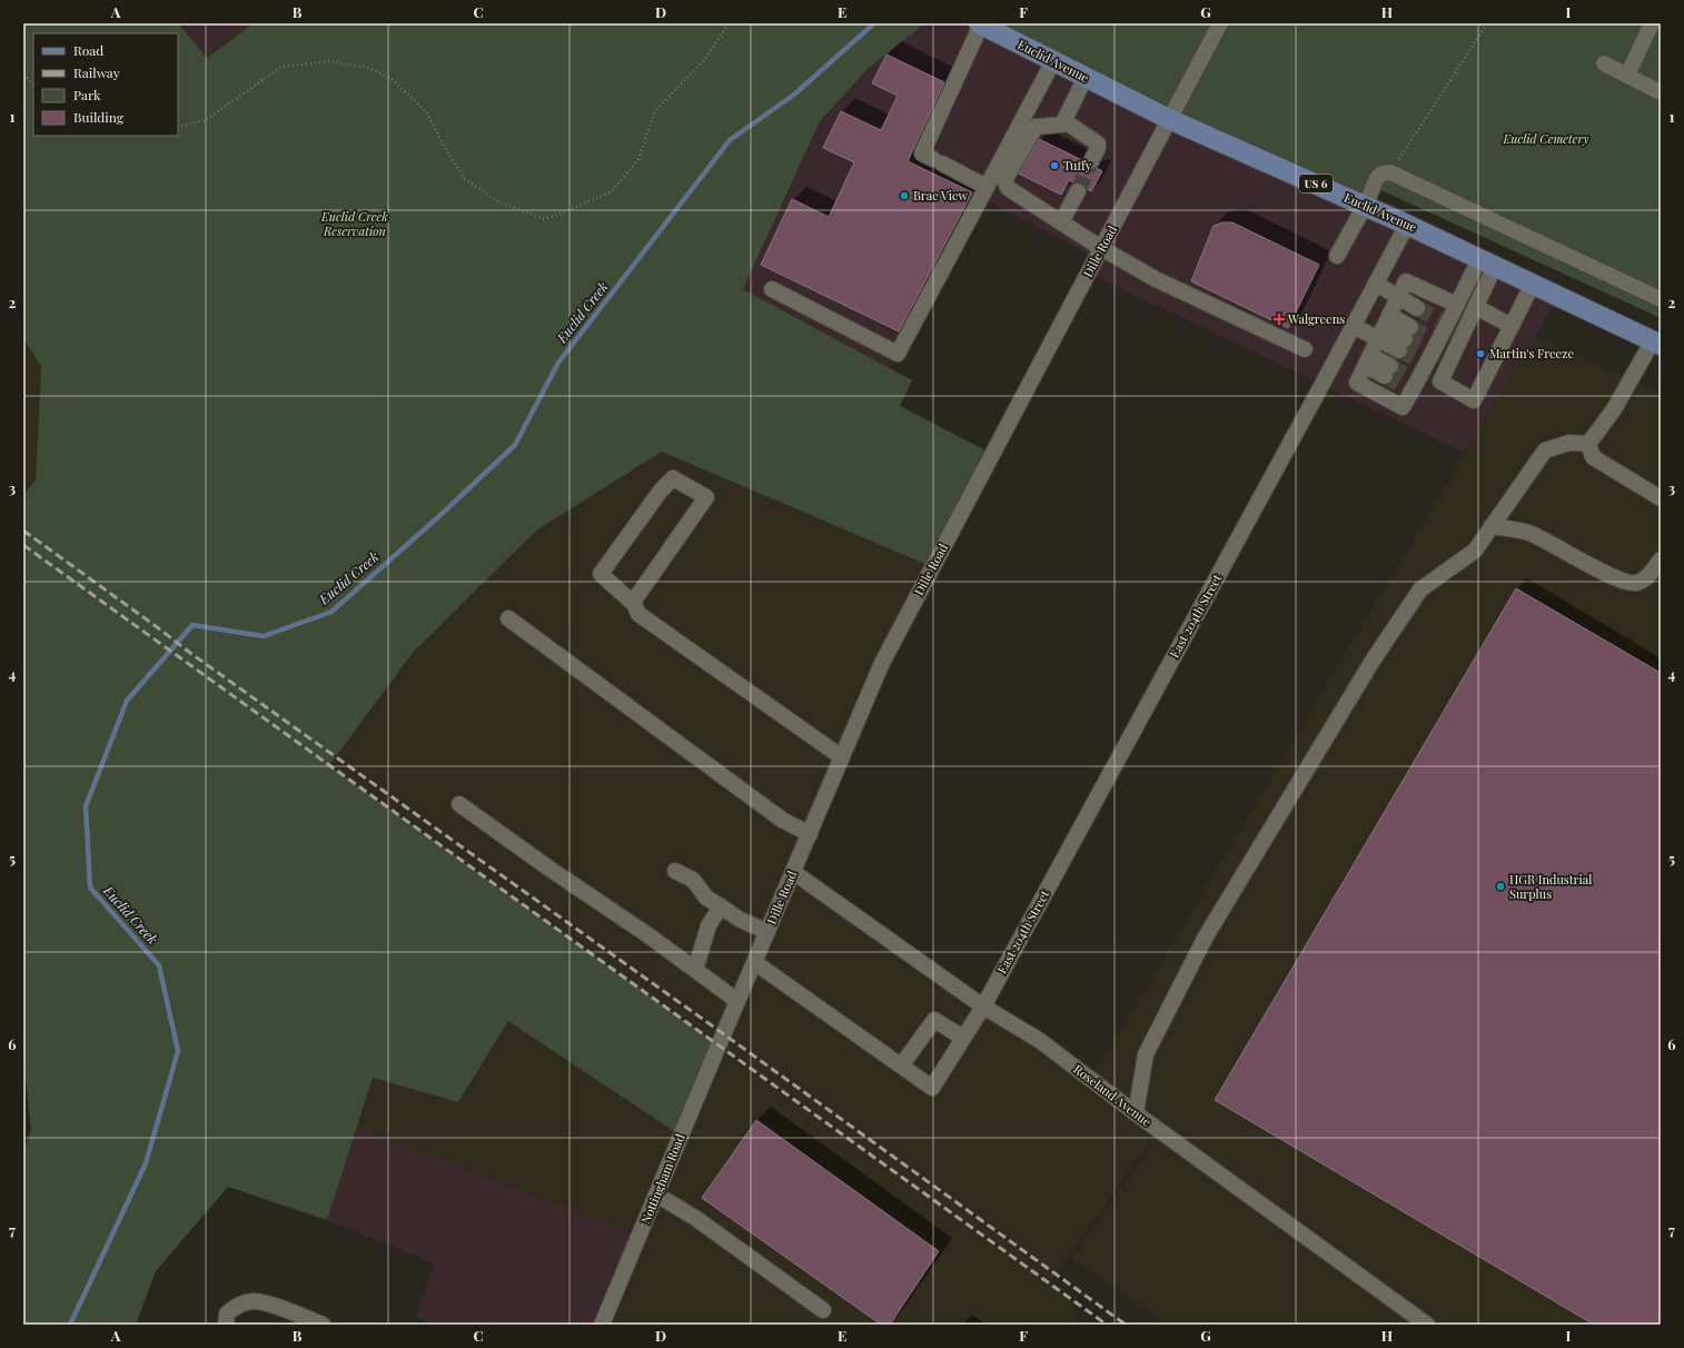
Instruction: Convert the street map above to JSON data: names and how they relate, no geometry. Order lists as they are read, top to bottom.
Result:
{
  "streets": {
    "main road": ["Euclid Avenue", "US 6"],
    "street": [
      "Dille Road",
      "East 204th Street",
      "Roseland Avenue",
      "Nottingham Road"
    ]
  },
  "crossings": [
    ["Euclid Avenue", "Dille Road"],
    ["Euclid Avenue", "East 204th Street"],
    ["Dille Road", "Roseland Avenue"],
    ["Dille Road", "Nottingham Road"],
    ["East 204th Street", "Roseland Avenue"]
  ],
  "water": ["Euclid Creek"],
  "parks": ["Euclid Cemetery", "Euclid Creek Reservation"],
  "places": {
    "other": [
      "Tuffy",
      "Brae View",
      "Martin's Freeze",
      "HGR Industrial Surplus"
    ],
    "health": ["Walgreens"]
  },
  "legend": [
    "Road",
    "Railway",
    "Park",
    "Building"
  ],
  "grid": {
    "columns": [
      "A",
      "B",
      "C",
      "D",
      "E",
      "F",
      "G",
      "H",
      "I"
    ],
    "rows": [
      "1",
      "2",
      "3",
      "4",
      "5",
      "6",
      "7"
    ]
  }
}
